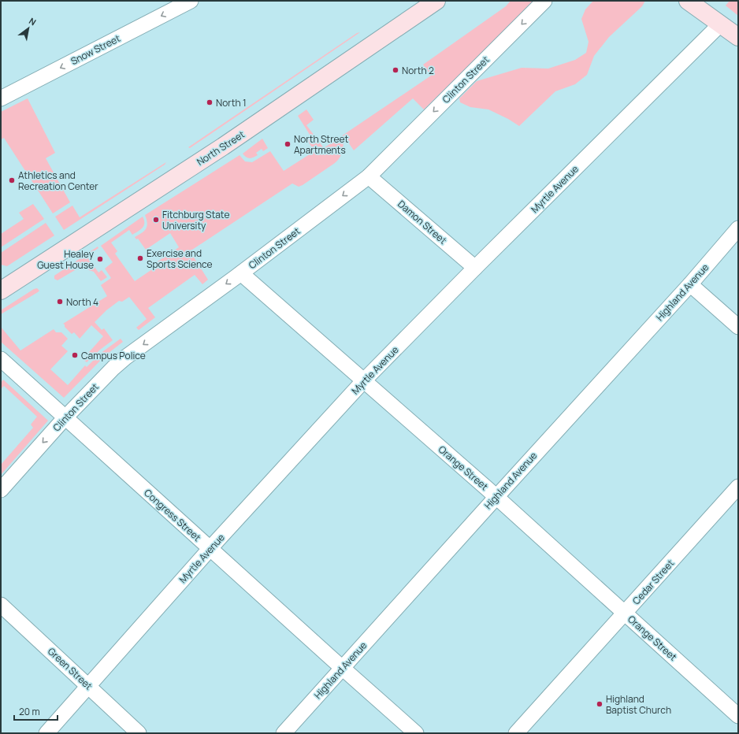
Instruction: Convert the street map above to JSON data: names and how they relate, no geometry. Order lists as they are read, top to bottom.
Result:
{
  "streets": {
    "street": [
      "Snow Street",
      "Clinton Street",
      "North Street",
      "Myrtle Avenue",
      "Damon Street",
      "Highland Avenue",
      "Orange Street",
      "Congress Street",
      "Cedar Street",
      "Green Street"
    ]
  },
  "crossings": [
    ["Clinton Street", "Damon Street"],
    ["Clinton Street", "Orange Street"],
    ["Clinton Street", "Congress Street"],
    ["Myrtle Avenue", "Damon Street"],
    ["Myrtle Avenue", "Orange Street"],
    ["Myrtle Avenue", "Congress Street"],
    ["Myrtle Avenue", "Green Street"],
    ["Highland Avenue", "Orange Street"],
    ["Highland Avenue", "Congress Street"],
    ["Orange Street", "Cedar Street"]
  ],
  "one_way": ["Snow Street", "Clinton Street"],
  "places": [
    "North 2",
    "North 1",
    "North Street Apartments",
    "Athletics and Recreation Center",
    "Fitchburg State University",
    "Exercise and Sports Science",
    "Healey Guest House",
    "North 4",
    "Campus Police",
    "Highland Baptist Church"
  ],
  "scale_bar": "20 m",
  "north": "top right"
}
